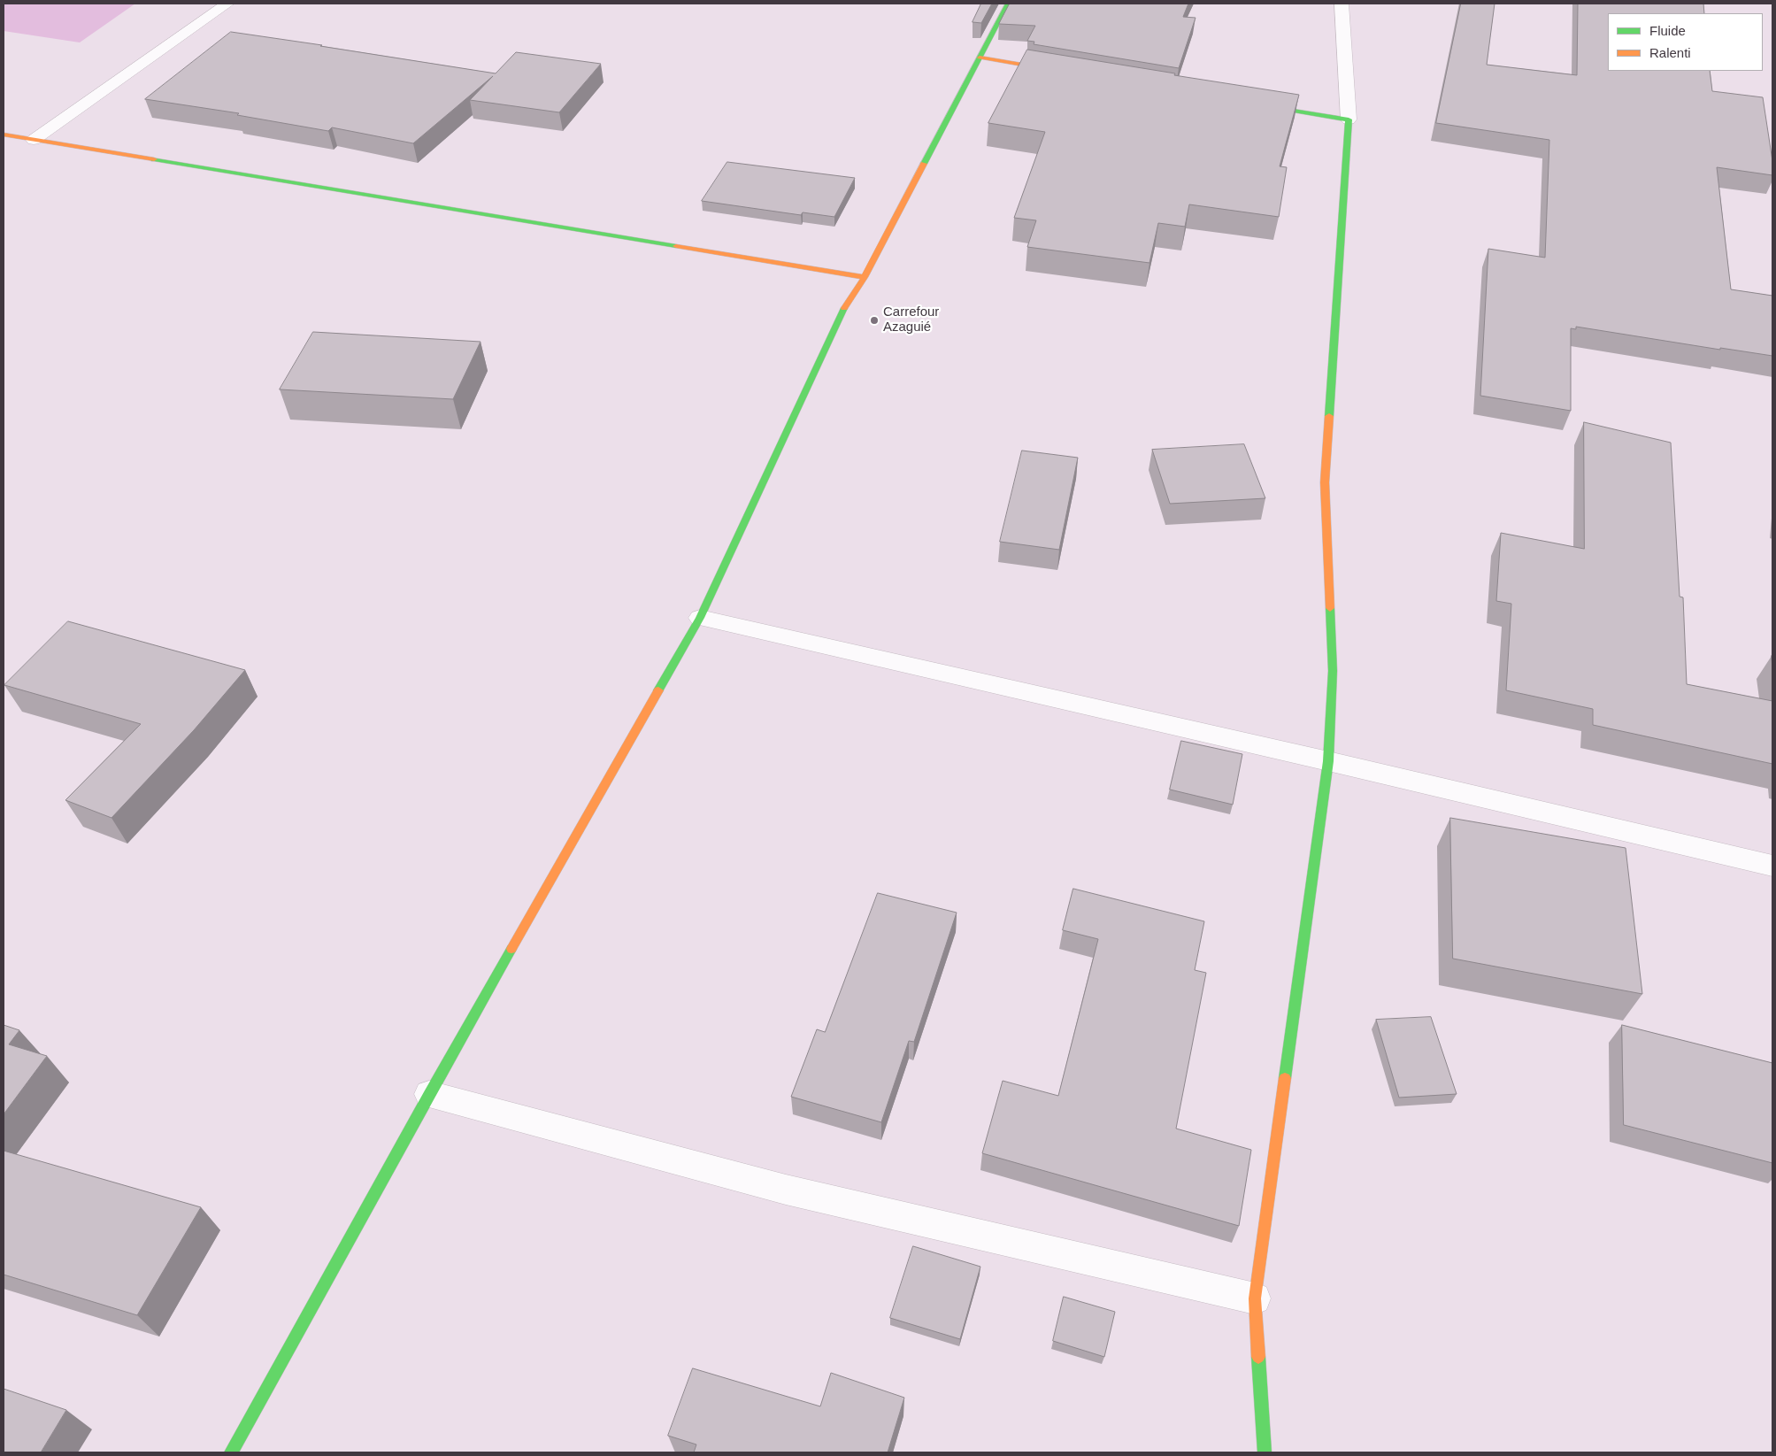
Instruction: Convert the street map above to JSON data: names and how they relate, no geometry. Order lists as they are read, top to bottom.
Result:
{
  "places": ["Carrefour Azaguié"],
  "legend": ["Fluide", "Ralenti"]
}
